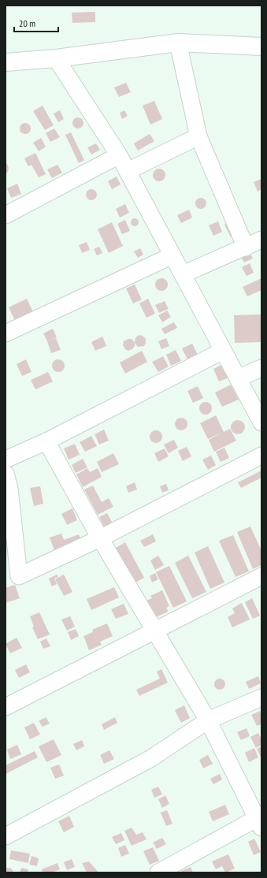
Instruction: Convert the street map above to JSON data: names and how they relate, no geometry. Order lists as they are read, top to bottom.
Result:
{
  "scale_bar": "20 m"
}
